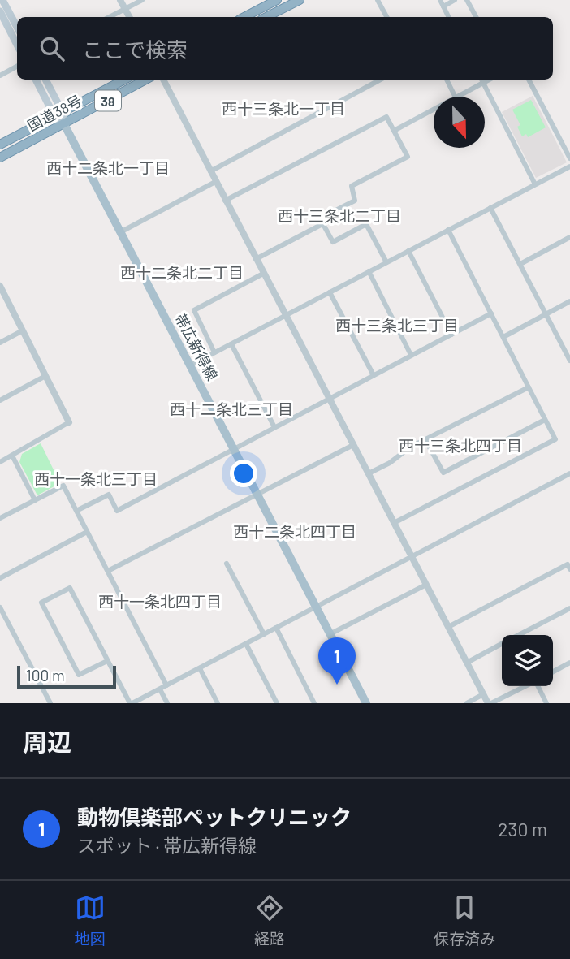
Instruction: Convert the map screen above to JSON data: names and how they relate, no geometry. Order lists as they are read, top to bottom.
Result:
{
  "streets": {
    "highway": ["38", "国道38号"],
    "main road": ["帯広新得線"]
  },
  "crossings": [
    ["国道38号", "帯広新得線"]
  ],
  "districts": [
    "西十三条北一丁目",
    "西十二条北一丁目",
    "西十三条北二丁目",
    "西十二条北二丁目",
    "西十三条北三丁目",
    "西十二条北三丁目",
    "西十三条北四丁目",
    "西十一条北三丁目",
    "西十二条北四丁目",
    "西十一条北四丁目"
  ],
  "scale_bar": "100 m",
  "north": "bottom",
  "page": {
    "search": "ここで検索",
    "pins": "1",
    "scale": "100 m",
    "heading": "周辺",
    "list": [
      {
        "mark": "1",
        "name": "動物倶楽部ペットクリニック",
        "note": "スポット · 帯広新得線",
        "value": "230 m"
      }
    ],
    "nav": ["地図", "経路", "保存済み"]
  }
}
